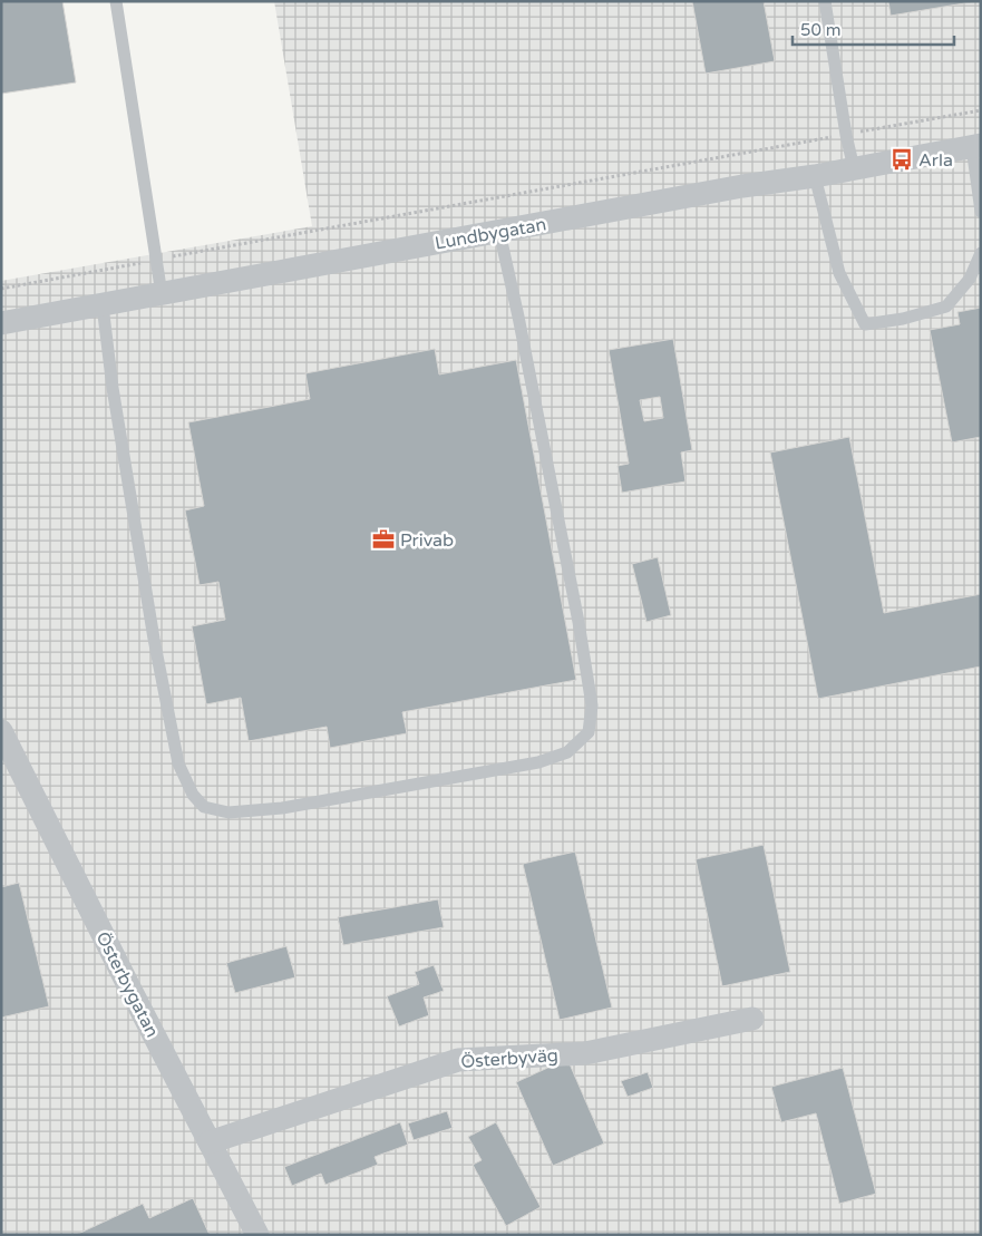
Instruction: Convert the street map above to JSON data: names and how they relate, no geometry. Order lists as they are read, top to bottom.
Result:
{
  "streets": {
    "street": ["Lundbygatan", "Österbygatan", "Österbyväg"]
  },
  "crossings": [
    ["Österbygatan", "Österbyväg"]
  ],
  "places": {
    "bus stop": ["Arla"],
    "office": ["Privab"]
  },
  "scale_bar": "50 m"
}
